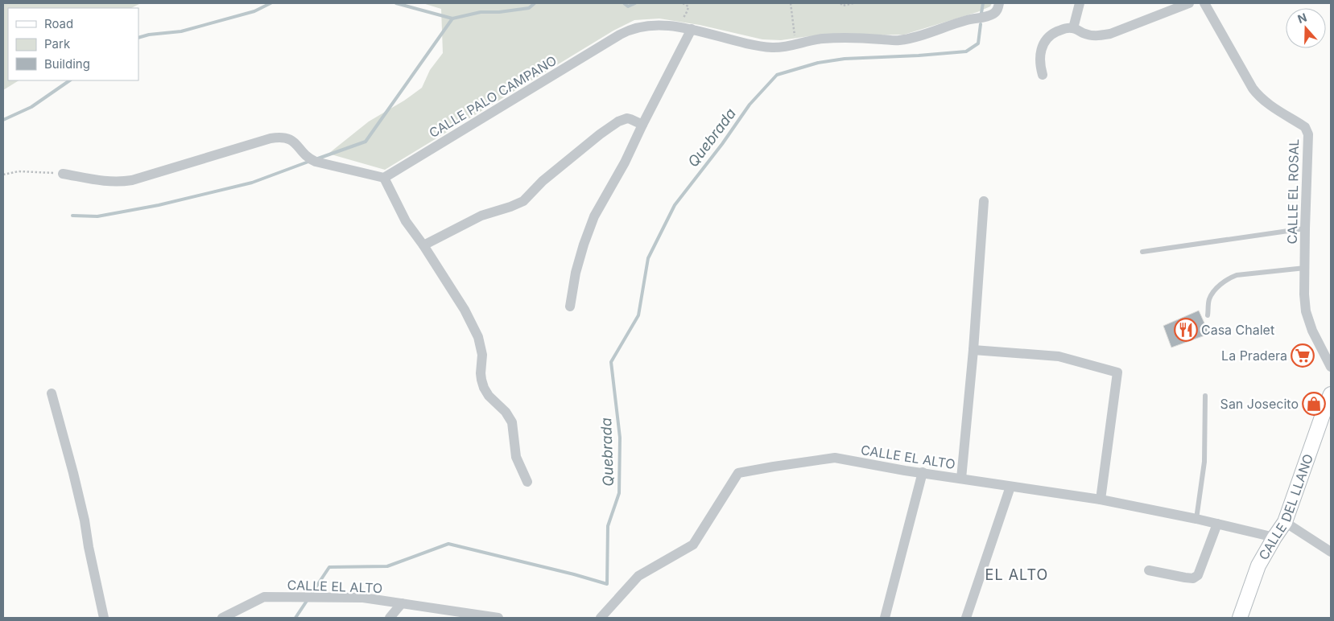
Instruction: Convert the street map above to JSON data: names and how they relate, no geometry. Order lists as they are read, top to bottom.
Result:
{
  "streets": {
    "main road": ["CALLE DEL LLANO"],
    "street": ["CALLE PALO CAMPANO", "CALLE EL ROSAL", "CALLE EL ALTO"]
  },
  "crossings": [
    ["CALLE EL ALTO", "CALLE DEL LLANO"]
  ],
  "districts": ["EL ALTO"],
  "water": ["Quebrada"],
  "places": {
    "restaurant": ["Casa Chalet"],
    "supermarket": ["La Pradera"],
    "shop": ["San Josecito"]
  },
  "legend": ["Road", "Park", "Building"],
  "north": "top"
}
